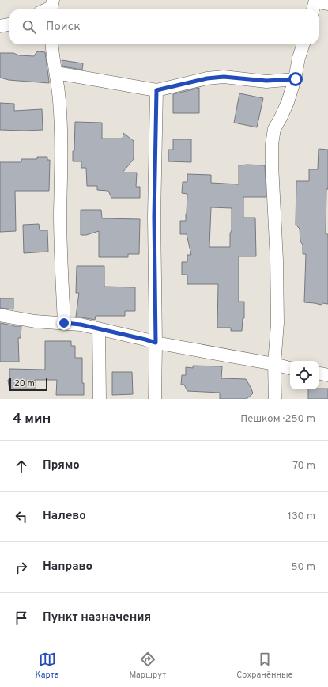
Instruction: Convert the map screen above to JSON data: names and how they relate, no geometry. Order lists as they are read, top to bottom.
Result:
{
  "scale_bar": "20 m",
  "page": {
    "search": "Поиск",
    "scale": "20 m",
    "heading": ["4 мин", "Пешком · 250 m"],
    "list": [
      ["Прямо", "70 m"],
      ["Налево", "130 m"],
      ["Направо", "50 m"],
      "Пункт назначения"
    ],
    "nav": ["Карта", "Маршрут", "Сохранённые"]
  }
}
